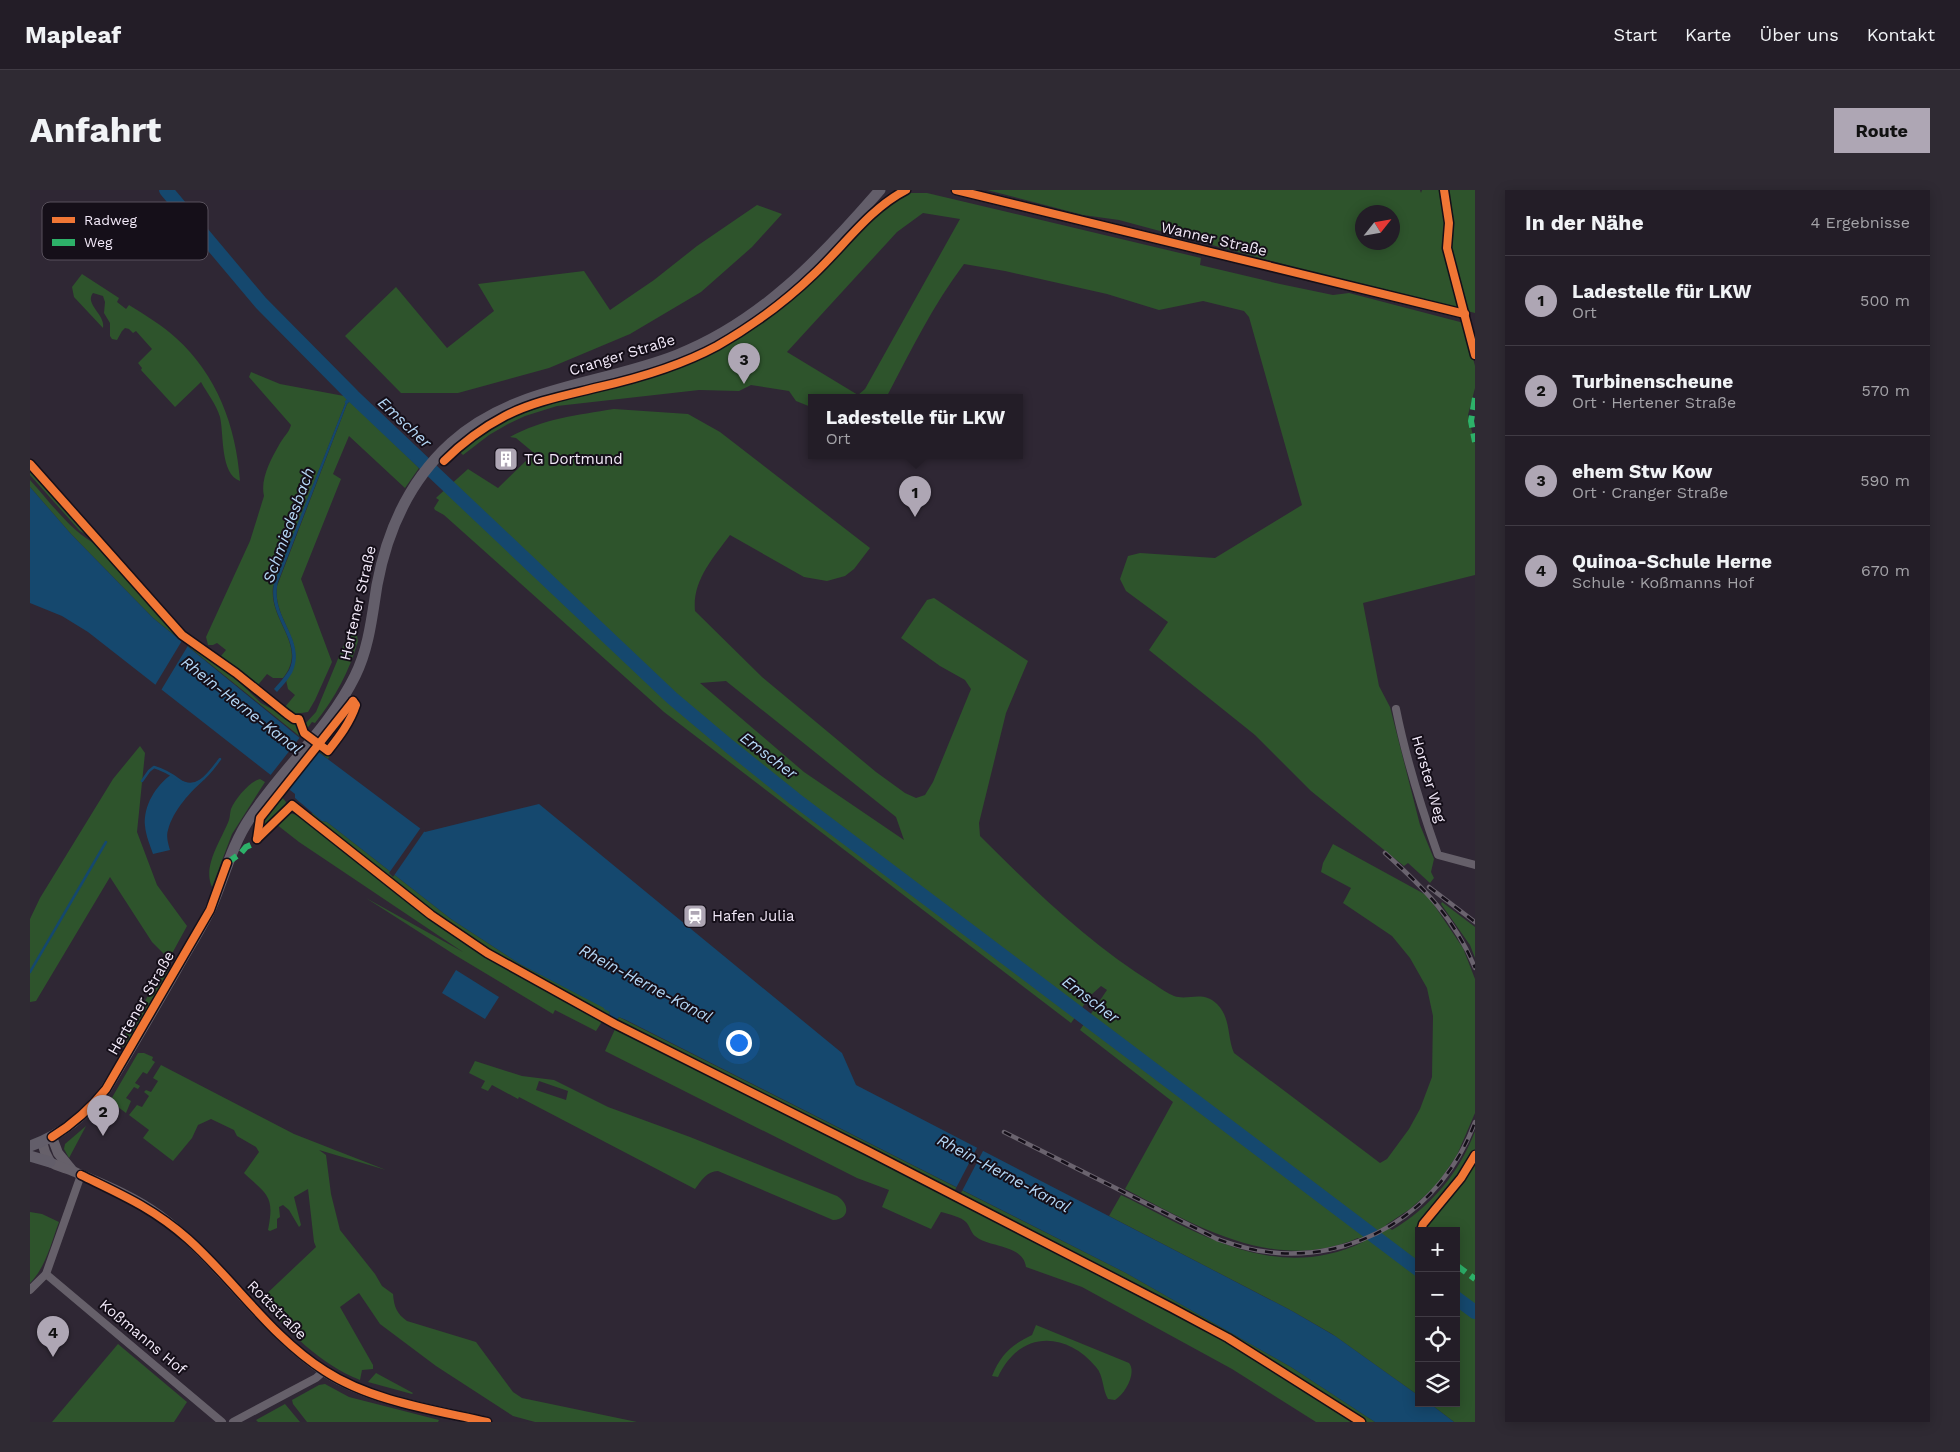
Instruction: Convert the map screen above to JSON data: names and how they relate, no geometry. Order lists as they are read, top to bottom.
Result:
{
  "streets": {
    "main road": ["Cranger Straße", "Hertener Straße"],
    "street": [
      "Wanner Straße",
      "Horster Weg",
      "Rottstraße",
      "Koßmanns Hof"
    ]
  },
  "crossings": [
    ["Cranger Straße", "Hertener Straße"],
    ["Hertener Straße", "Rottstraße"]
  ],
  "water": ["Emscher", "Schmiedesbach", "Rhein-Herne-Kanal"],
  "places": {
    "building": ["TG Dortmund"],
    "station": ["Hafen Julia"]
  },
  "legend": ["Radweg", "Weg"],
  "north": "top right",
  "page": {
    "header": "Mapleaf",
    "nav": [
      "Start",
      "Karte",
      "Über uns",
      "Kontakt"
    ],
    "buttons": "Route",
    "title": "Anfahrt",
    "heading": ["In der Nähe", "4 Ergebnisse"],
    "list": [
      {
        "mark": "1",
        "name": "Ladestelle für LKW",
        "note": "Ort",
        "value": "500 m"
      },
      {
        "mark": "2",
        "name": "Turbinenscheune",
        "note": "Ort · Hertener Straße",
        "value": "570 m"
      },
      {
        "mark": "3",
        "name": "ehem Stw Kow",
        "note": "Ort · Cranger Straße",
        "value": "590 m"
      },
      {
        "mark": "4",
        "name": "Quinoa-Schule Herne",
        "note": "Schule · Koßmanns Hof",
        "value": "670 m"
      }
    ],
    "pins": [
      "3",
      "1",
      "2",
      "4"
    ],
    "popup": ["Ladestelle für LKW", "Ort"],
    "map_buttons": ["+", "−"]
  }
}
